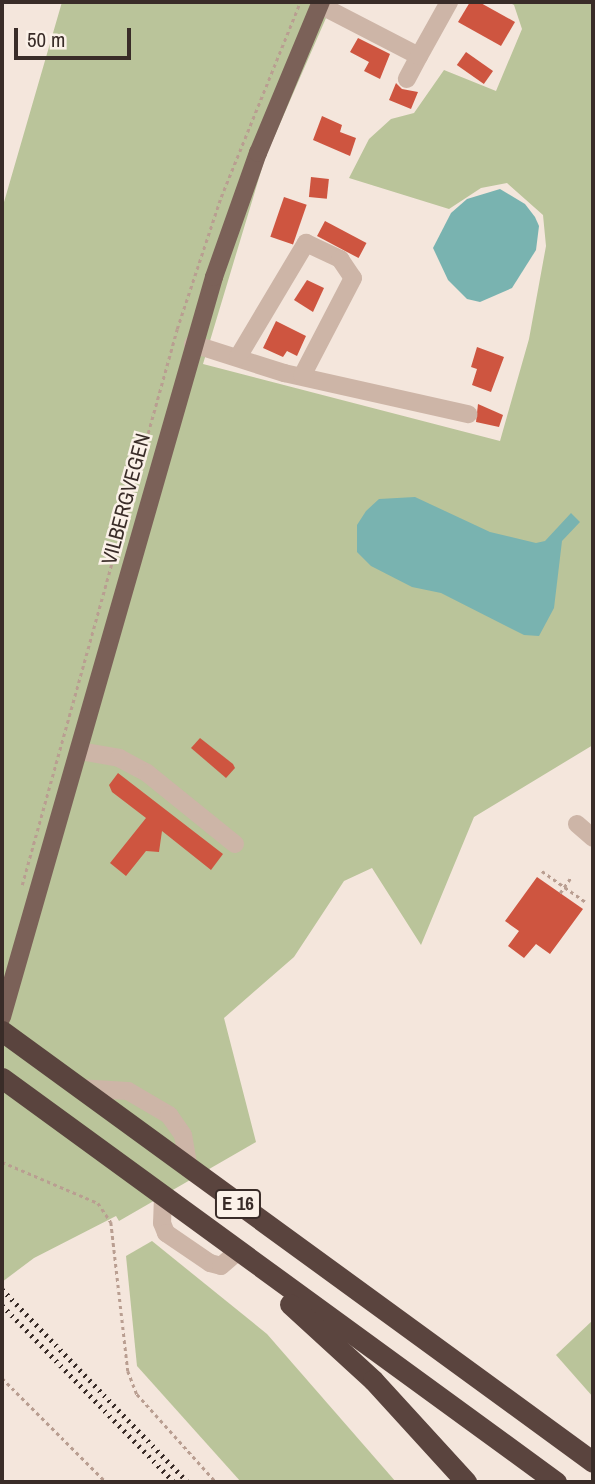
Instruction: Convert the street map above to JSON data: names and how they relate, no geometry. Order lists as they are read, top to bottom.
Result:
{
  "streets": {
    "highway": ["E 16"],
    "main road": ["VILBERGVEGEN"]
  },
  "scale_bar": "50 m"
}
